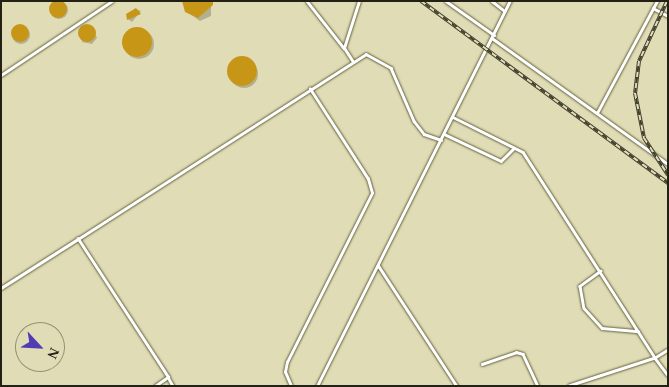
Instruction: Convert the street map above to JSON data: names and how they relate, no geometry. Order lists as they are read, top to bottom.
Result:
{
  "north": "bottom right"
}
